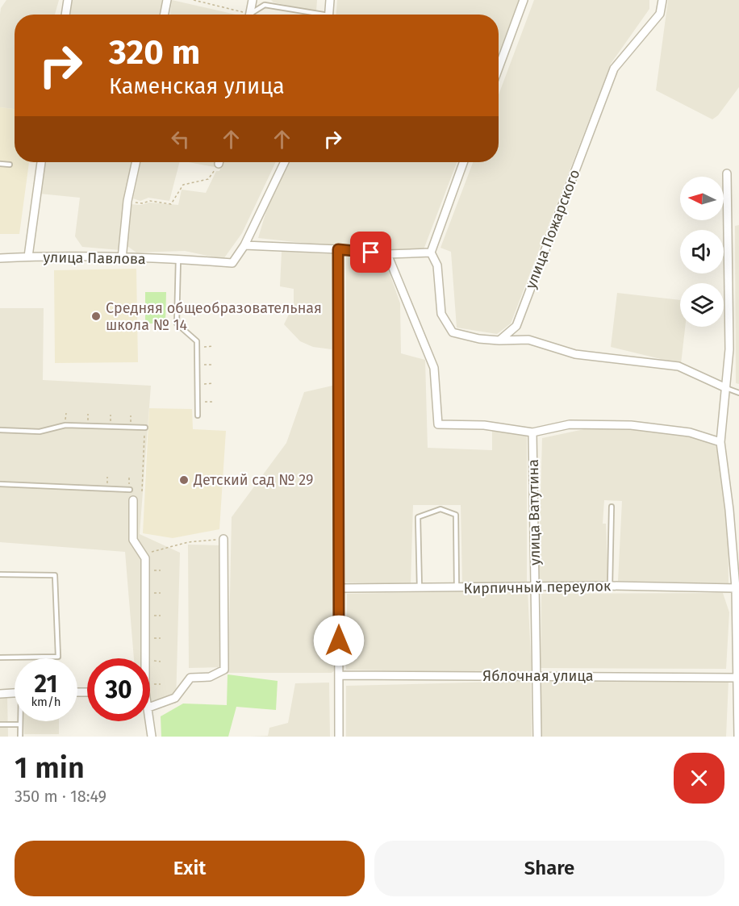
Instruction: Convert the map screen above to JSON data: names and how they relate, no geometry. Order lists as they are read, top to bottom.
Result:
{
  "streets": {
    "street": [
      "улица Пожарского",
      "улица Павлова",
      "улица Ватутина",
      "Кирпичный переулок",
      "Яблочная улица"
    ]
  },
  "crossings": [
    ["улица Ватутина", "Кирпичный переулок"],
    ["улица Ватутина", "Яблочная улица"]
  ],
  "places": ["Средняя общеобразовательная школа № 14", "Детский сад № 29"],
  "north": "left",
  "page": {
    "turn": ["320 m", "Каменская улица"],
    "speed": "21 km/h",
    "limit": "30",
    "heading": ["1 min", "350 m · 18:49"],
    "buttons": ["Exit", "Share"]
  }
}
